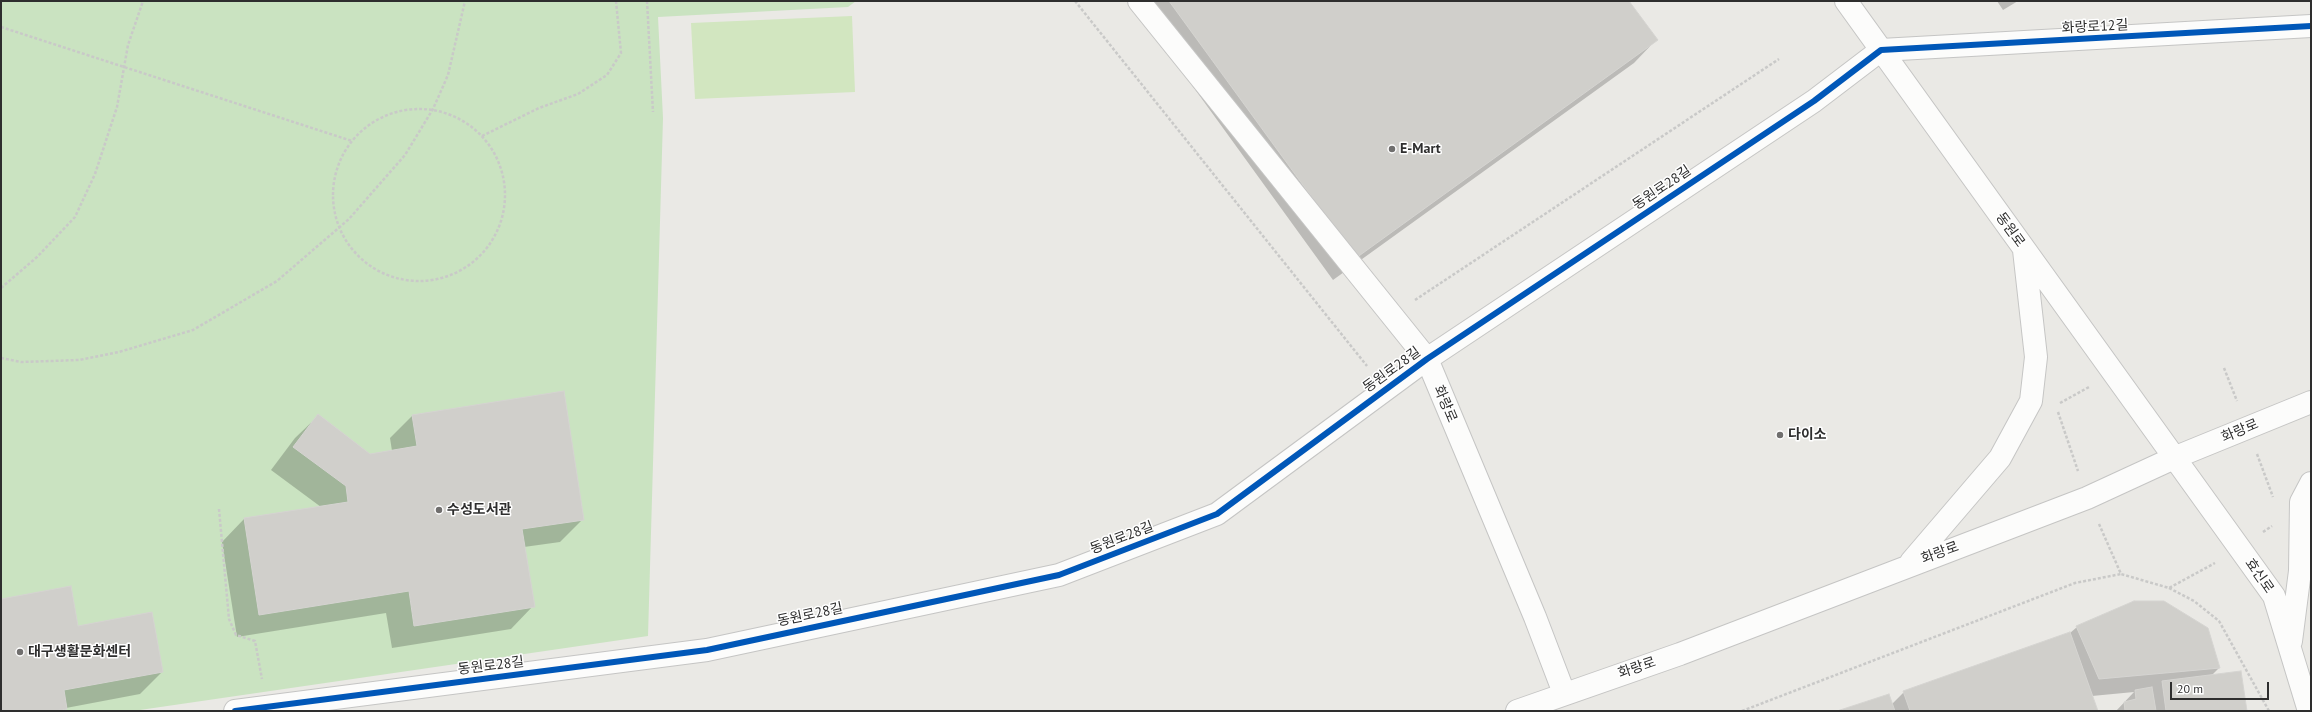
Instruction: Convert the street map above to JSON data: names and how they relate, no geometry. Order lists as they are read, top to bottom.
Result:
{
  "streets": {
    "street": [
      "화랑로12길",
      "동원로28길",
      "동원로",
      "화랑로",
      "효신로"
    ]
  },
  "crossings": [
    ["화랑로12길", "동원로28길"],
    ["화랑로12길", "동원로"],
    ["동원로28길", "동원로"],
    ["동원로28길", "화랑로"],
    ["동원로", "화랑로"],
    ["동원로", "효신로"],
    ["화랑로", "효신로"]
  ],
  "places": [
    "E-Mart",
    "다이소",
    "수성도서관",
    "대구생활문화센터"
  ],
  "scale_bar": "20 m"
}
